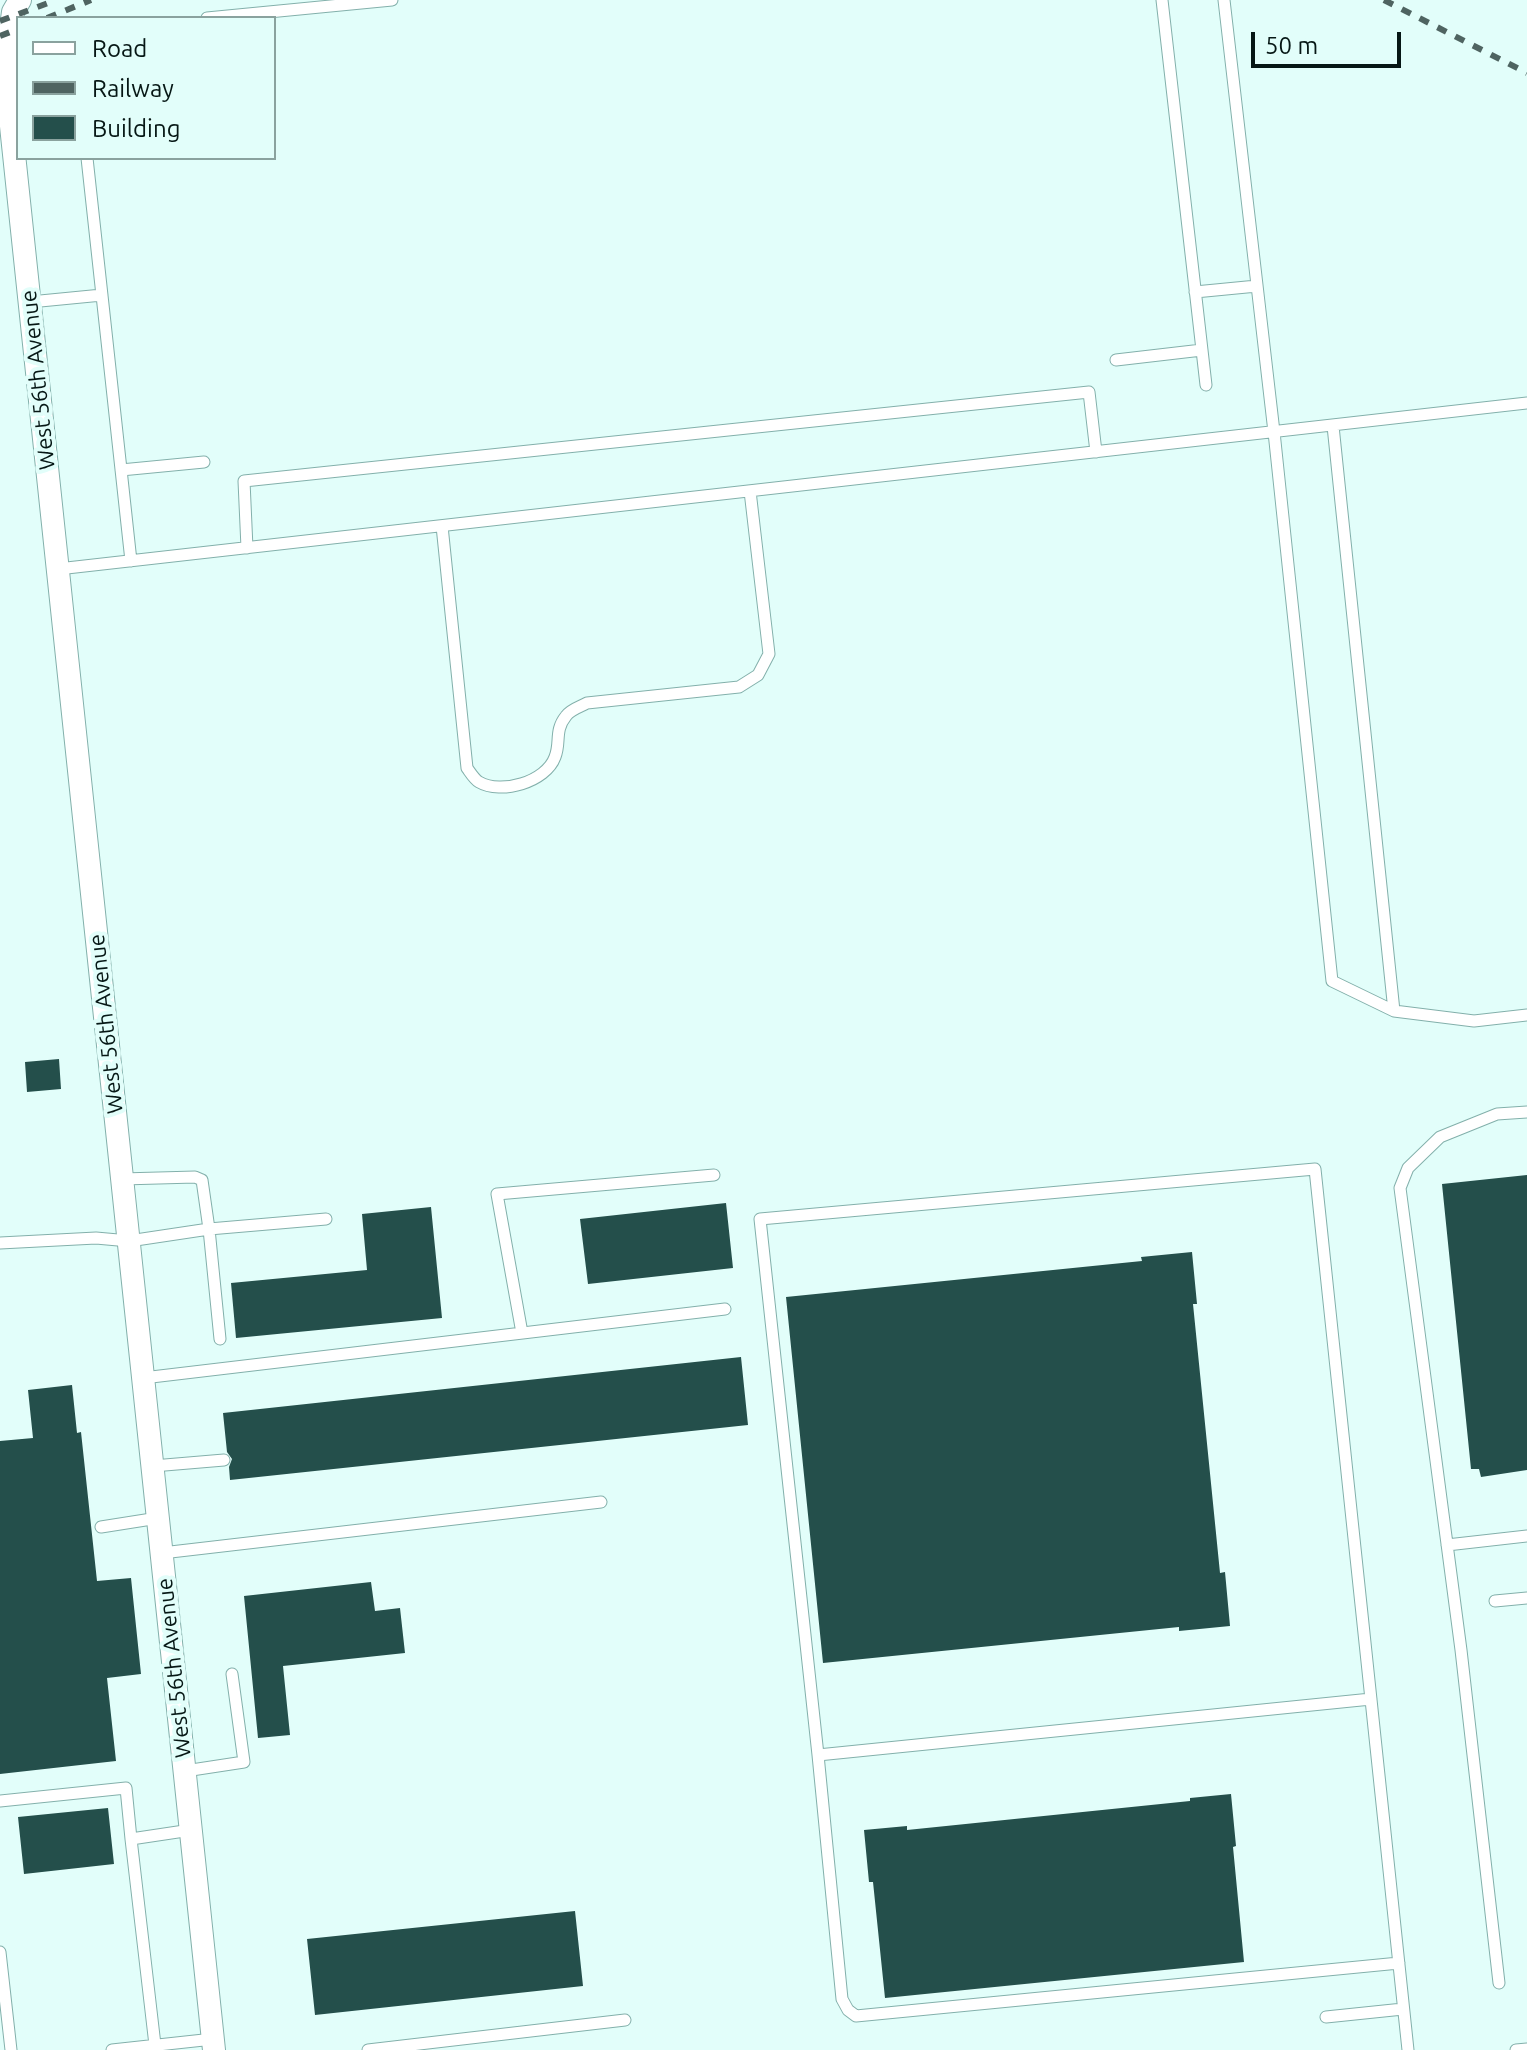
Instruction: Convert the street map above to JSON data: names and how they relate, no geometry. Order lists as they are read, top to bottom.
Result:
{
  "streets": {
    "street": ["West 56th Avenue"]
  },
  "legend": ["Road", "Railway", "Building"],
  "scale_bar": "50 m"
}
